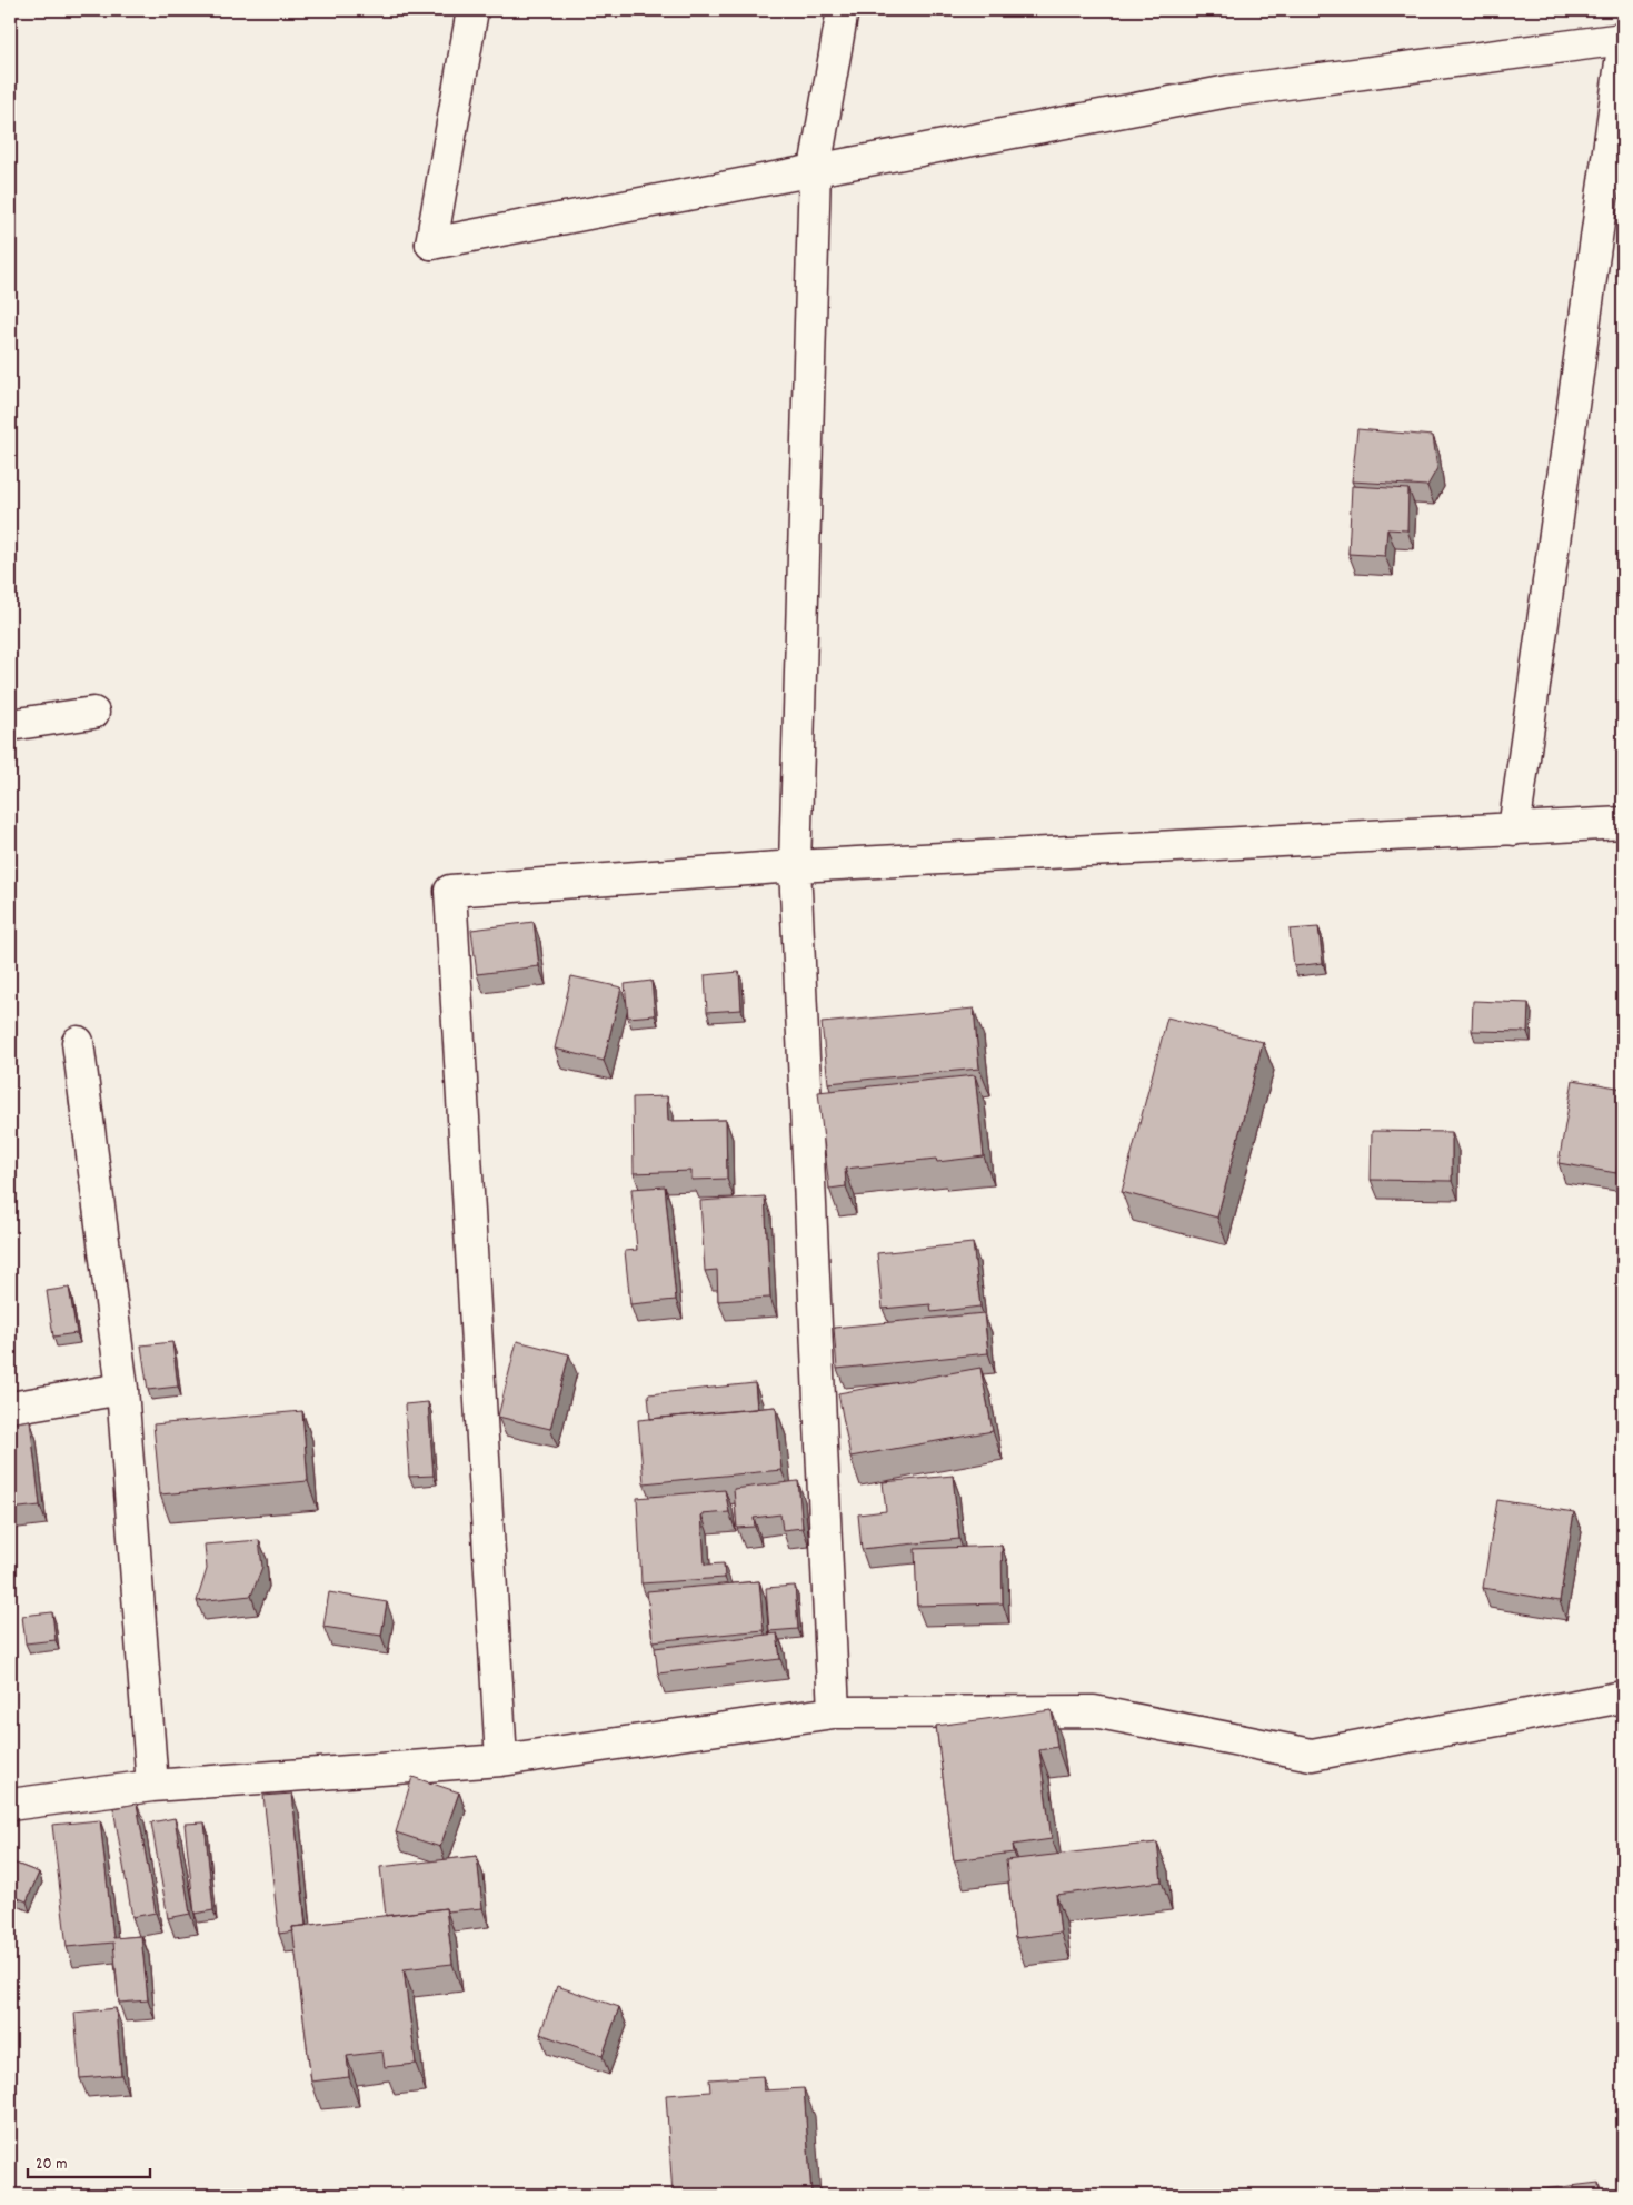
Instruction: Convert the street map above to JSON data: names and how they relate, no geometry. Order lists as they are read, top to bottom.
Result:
{
  "scale_bar": "20 m"
}
